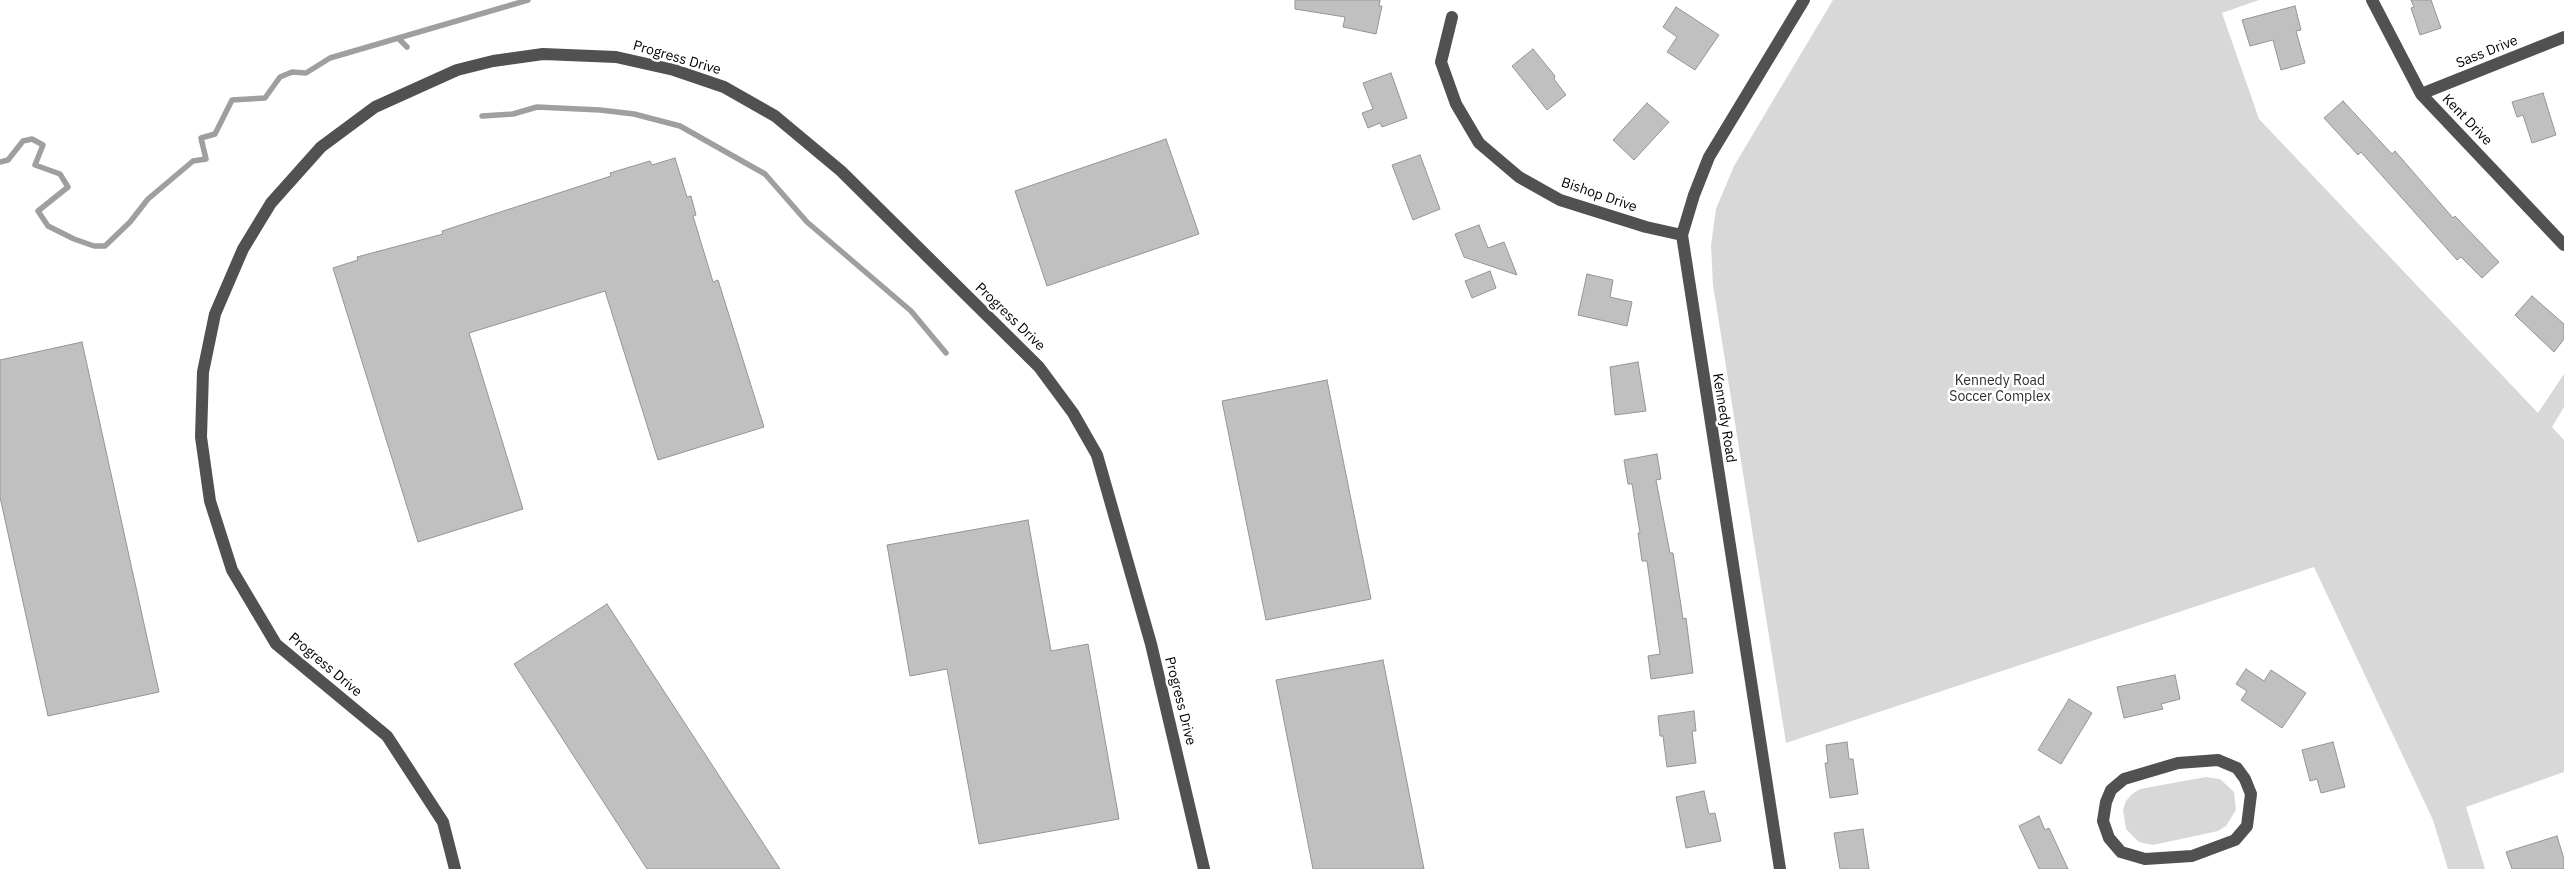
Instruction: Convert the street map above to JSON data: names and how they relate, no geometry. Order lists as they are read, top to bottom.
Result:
{
  "streets": {
    "street": [
      "Sass Drive",
      "Progress Drive",
      "Kent Drive",
      "Bishop Drive",
      "Kennedy Road"
    ]
  },
  "crossings": [
    ["Sass Drive", "Kent Drive"],
    ["Bishop Drive", "Kennedy Road"]
  ],
  "parks": ["Kennedy Road Soccer Complex"]
}
